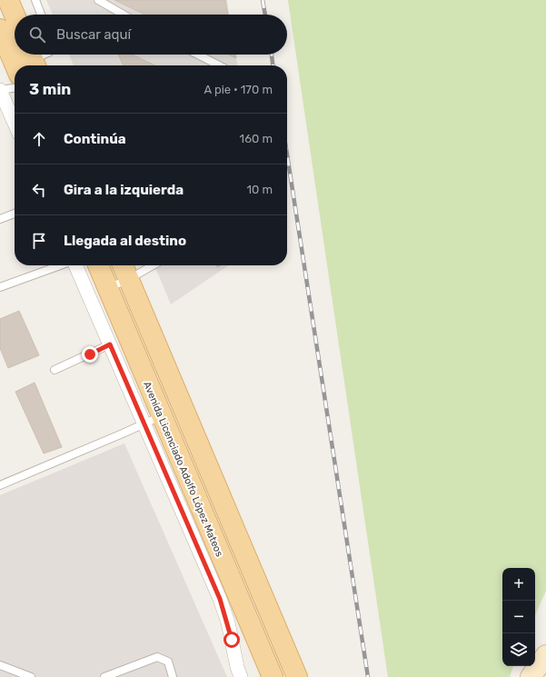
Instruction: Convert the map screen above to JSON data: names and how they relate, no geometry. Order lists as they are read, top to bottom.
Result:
{
  "streets": {
    "main road": ["Avenida Licenciado Adolfo López Mateos"]
  },
  "page": {
    "search": "Buscar aquí",
    "heading": ["3 min", "A pie · 170 m"],
    "list": [
      ["Continúa", "160 m"],
      ["Gira a la izquierda", "10 m"],
      "Llegada al destino"
    ],
    "map_buttons": ["+", "−"]
  }
}
